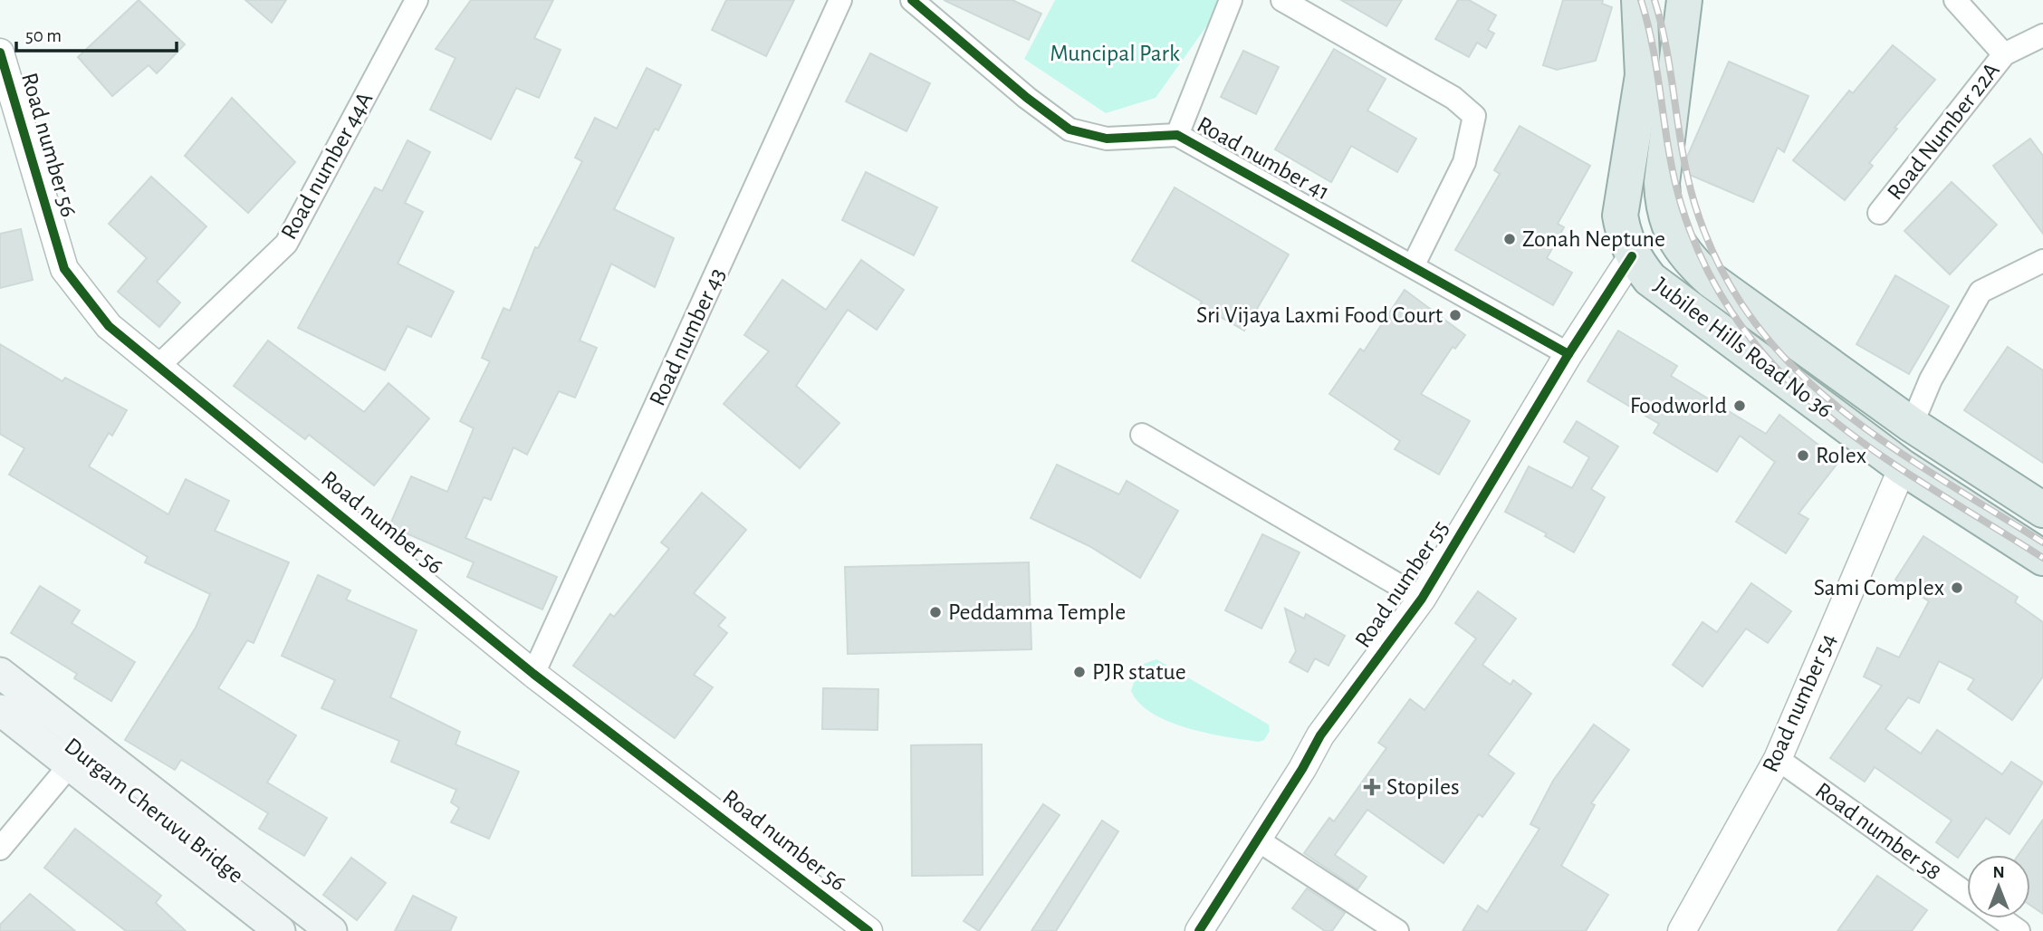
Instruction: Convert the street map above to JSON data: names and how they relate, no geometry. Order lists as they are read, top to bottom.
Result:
{
  "streets": {
    "main road": ["Jubilee Hills Road No 36", "Durgam Cheruvu Bridge"],
    "street": [
      "Road Number 22A",
      "Road number 56",
      "Road number 41",
      "Road number 44A",
      "Road number 43",
      "Road number 55",
      "Road number 54",
      "Road number 58"
    ]
  },
  "crossings": [
    ["Road number 56", "Road number 44A"],
    ["Road number 56", "Road number 43"],
    ["Road number 41", "Road number 55"],
    ["Jubilee Hills Road No 36", "Road number 55"],
    ["Jubilee Hills Road No 36", "Road number 54"],
    ["Road number 54", "Road number 58"]
  ],
  "parks": ["Muncipal Park"],
  "places": {
    "other": [
      "Zonah Neptune",
      "Sri Vijaya Laxmi Food Court",
      "Foodworld",
      "Rolex",
      "Sami Complex",
      "Peddamma Temple",
      "PJR statue"
    ],
    "health": ["Stopiles"]
  },
  "scale_bar": "50 m",
  "north": "top"
}
